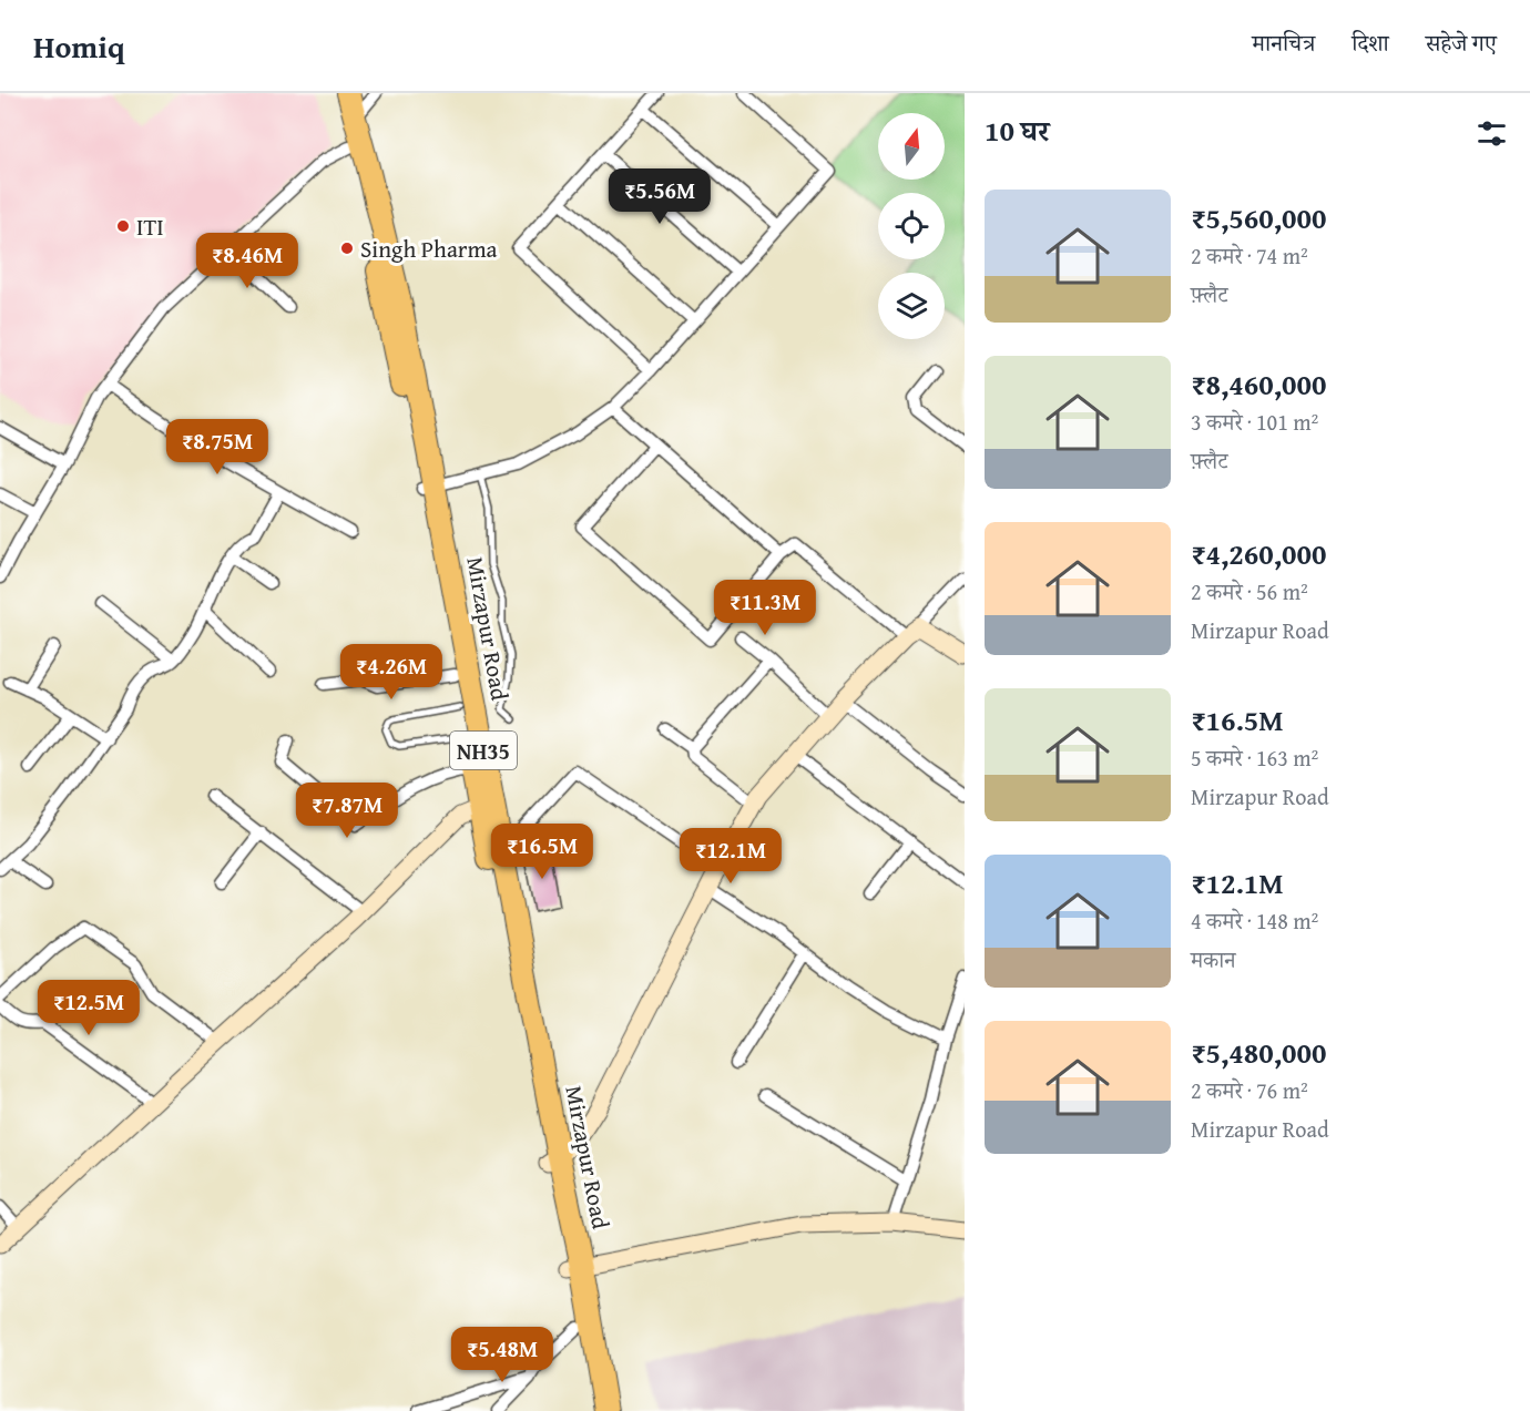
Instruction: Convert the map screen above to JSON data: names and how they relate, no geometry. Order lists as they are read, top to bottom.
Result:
{
  "streets": {
    "highway": ["Mirzapur Road", "NH35"]
  },
  "places": ["ITI", "Singh Pharma"],
  "north": "top",
  "page": {
    "header": "Homiq",
    "nav": ["मानचित्र", "दिशा", "सहेजे गए"],
    "heading": "10 घर",
    "price": [
      "₹5.56M",
      "₹8.46M",
      "₹8.75M",
      "₹11.3M",
      "₹4.26M",
      "₹7.87M",
      "₹16.5M",
      "₹12.1M",
      "₹12.5M",
      "₹5.48M"
    ],
    "list": [
      {
        "name": "₹5,560,000",
        "note": "2 कमरे · 74 m² · फ़्लैट"
      },
      {
        "name": "₹8,460,000",
        "note": "3 कमरे · 101 m² · फ़्लैट"
      },
      {
        "name": "₹4,260,000",
        "note": "2 कमरे · 56 m² · Mirzapur Road"
      },
      {
        "name": "₹16.5M",
        "note": "5 कमरे · 163 m² · Mirzapur Road"
      },
      {
        "name": "₹12.1M",
        "note": "4 कमरे · 148 m² · मकान"
      },
      {
        "name": "₹5,480,000",
        "note": "2 कमरे · 76 m² · Mirzapur Road"
      }
    ]
  }
}
